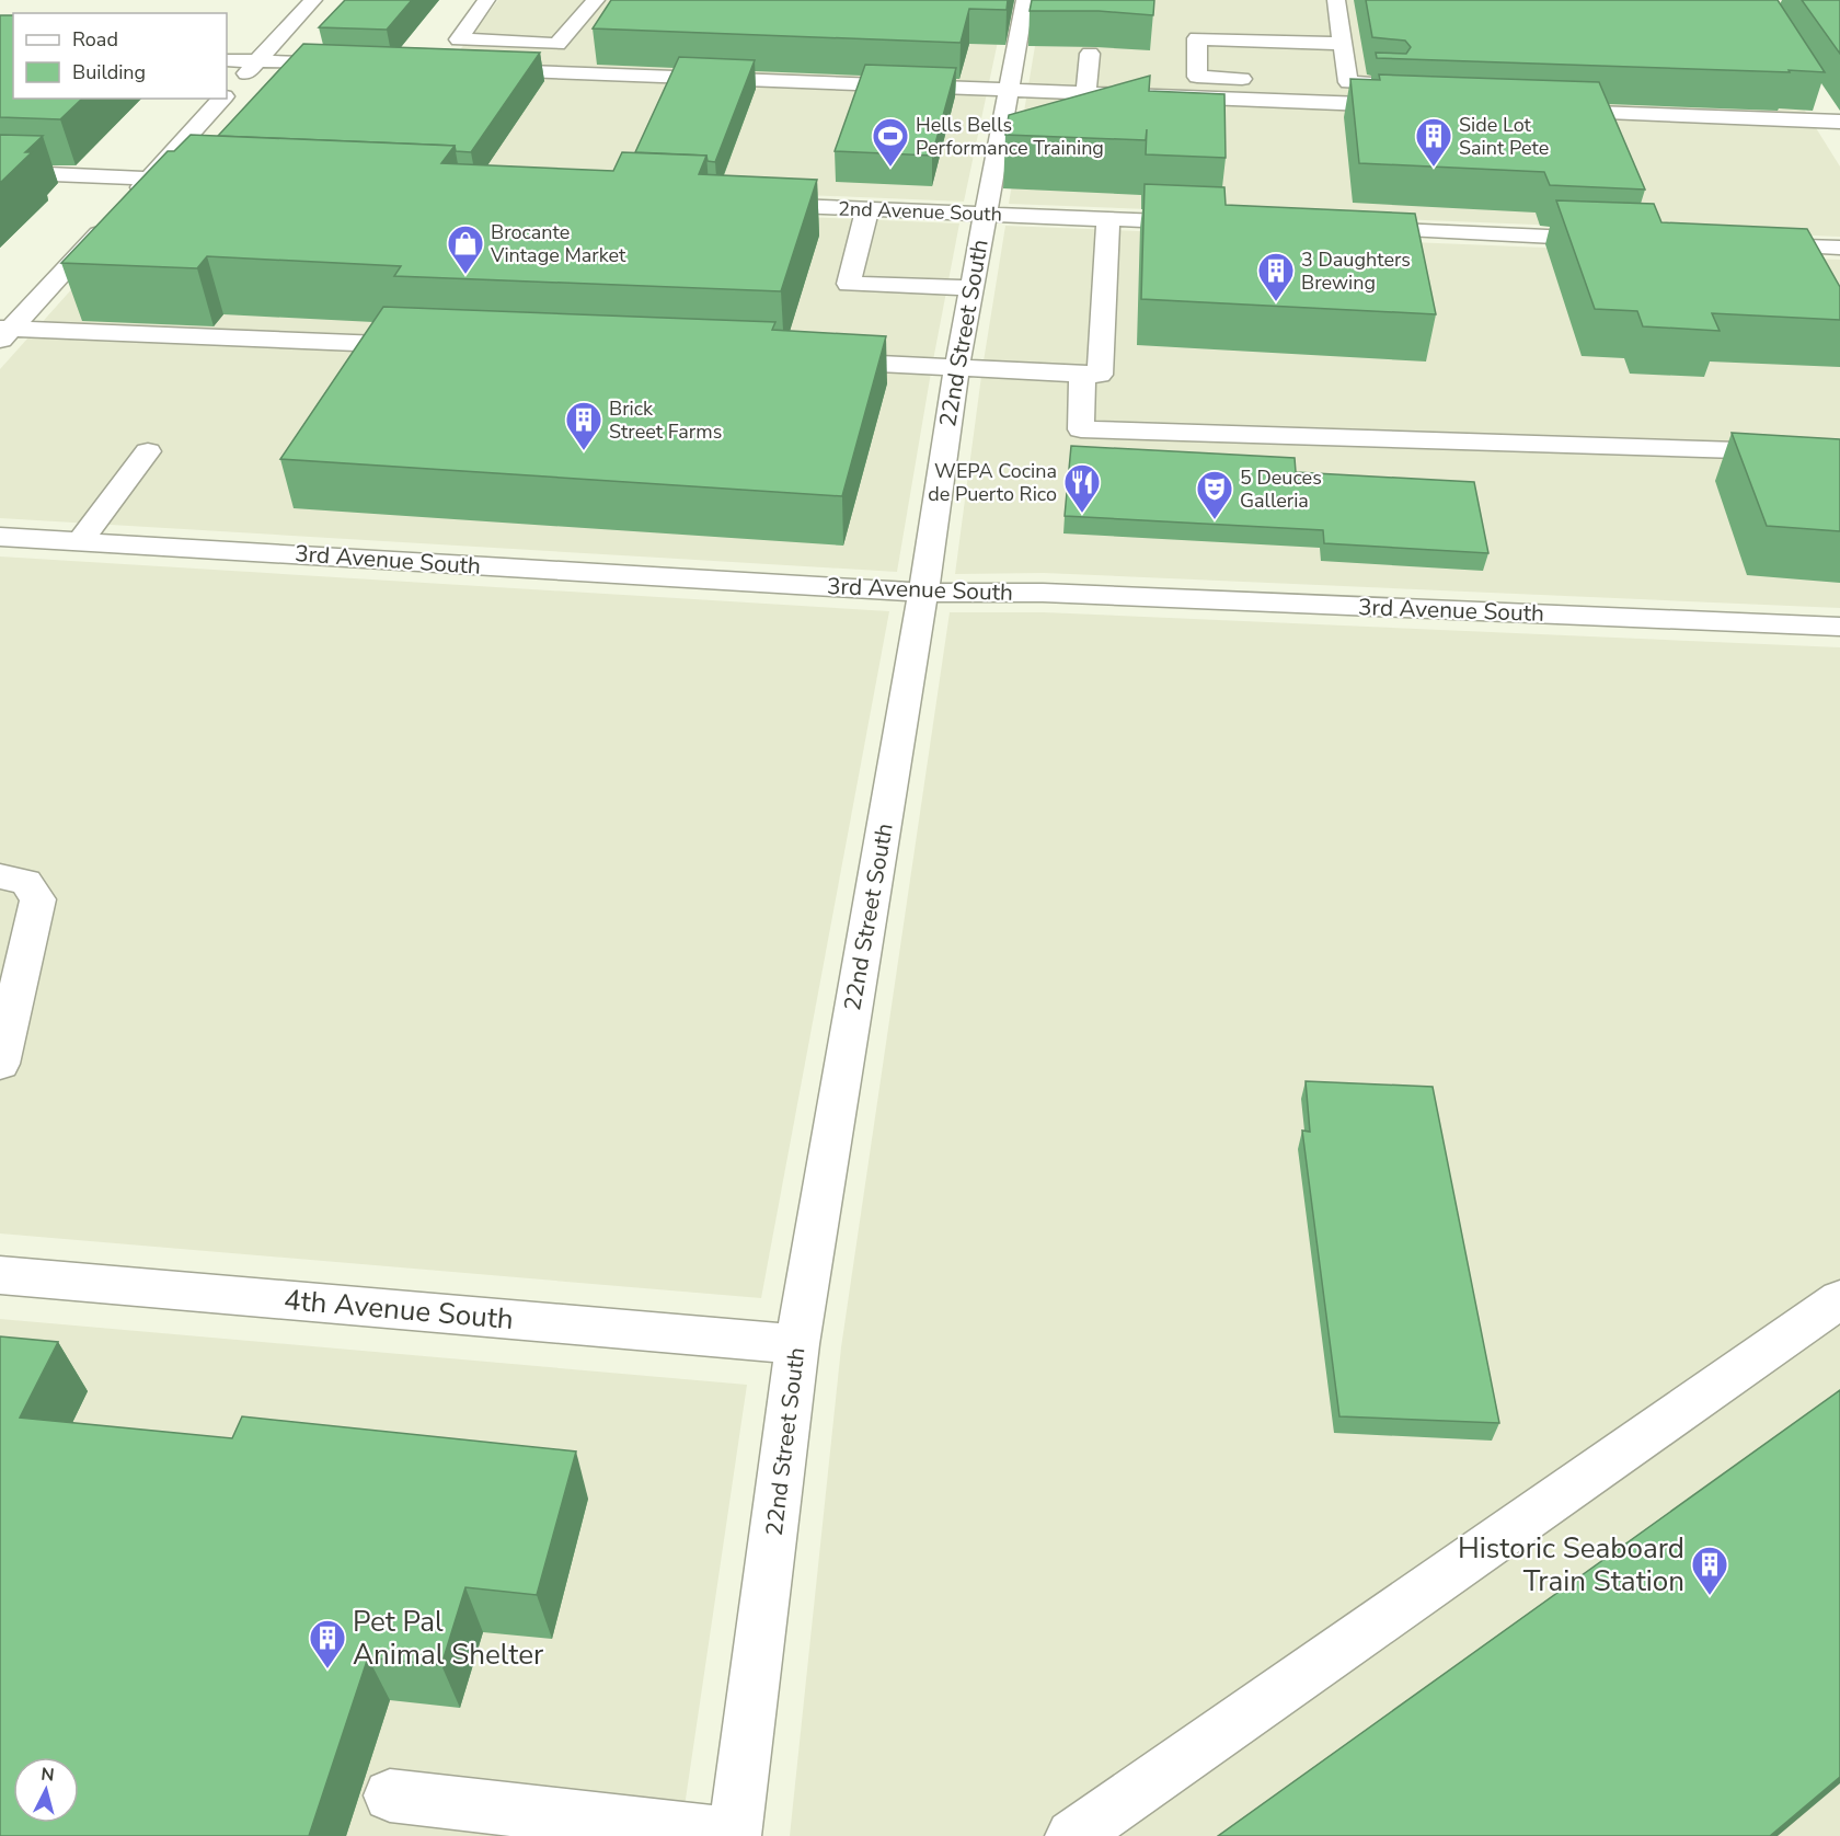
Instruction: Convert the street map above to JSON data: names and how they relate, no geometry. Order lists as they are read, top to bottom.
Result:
{
  "streets": {
    "street": [
      "2nd Avenue South",
      "22nd Street South",
      "3rd Avenue South",
      "4th Avenue South"
    ]
  },
  "crossings": [
    ["2nd Avenue South", "22nd Street South"],
    ["22nd Street South", "3rd Avenue South"],
    ["22nd Street South", "4th Avenue South"]
  ],
  "places": {
    "sports": ["Hells Bells Performance Training"],
    "building": [
      "Side Lot Saint Pete",
      "3 Daughters Brewing",
      "Brick Street Farms",
      "Historic Seaboard Train Station",
      "Pet Pal Animal Shelter"
    ],
    "shop": ["Brocante Vintage Market"],
    "restaurant": ["WEPA Cocina de Puerto Rico"],
    "theatre": ["5 Deuces Galleria"]
  },
  "legend": ["Road", "Building"],
  "north": "top"
}
